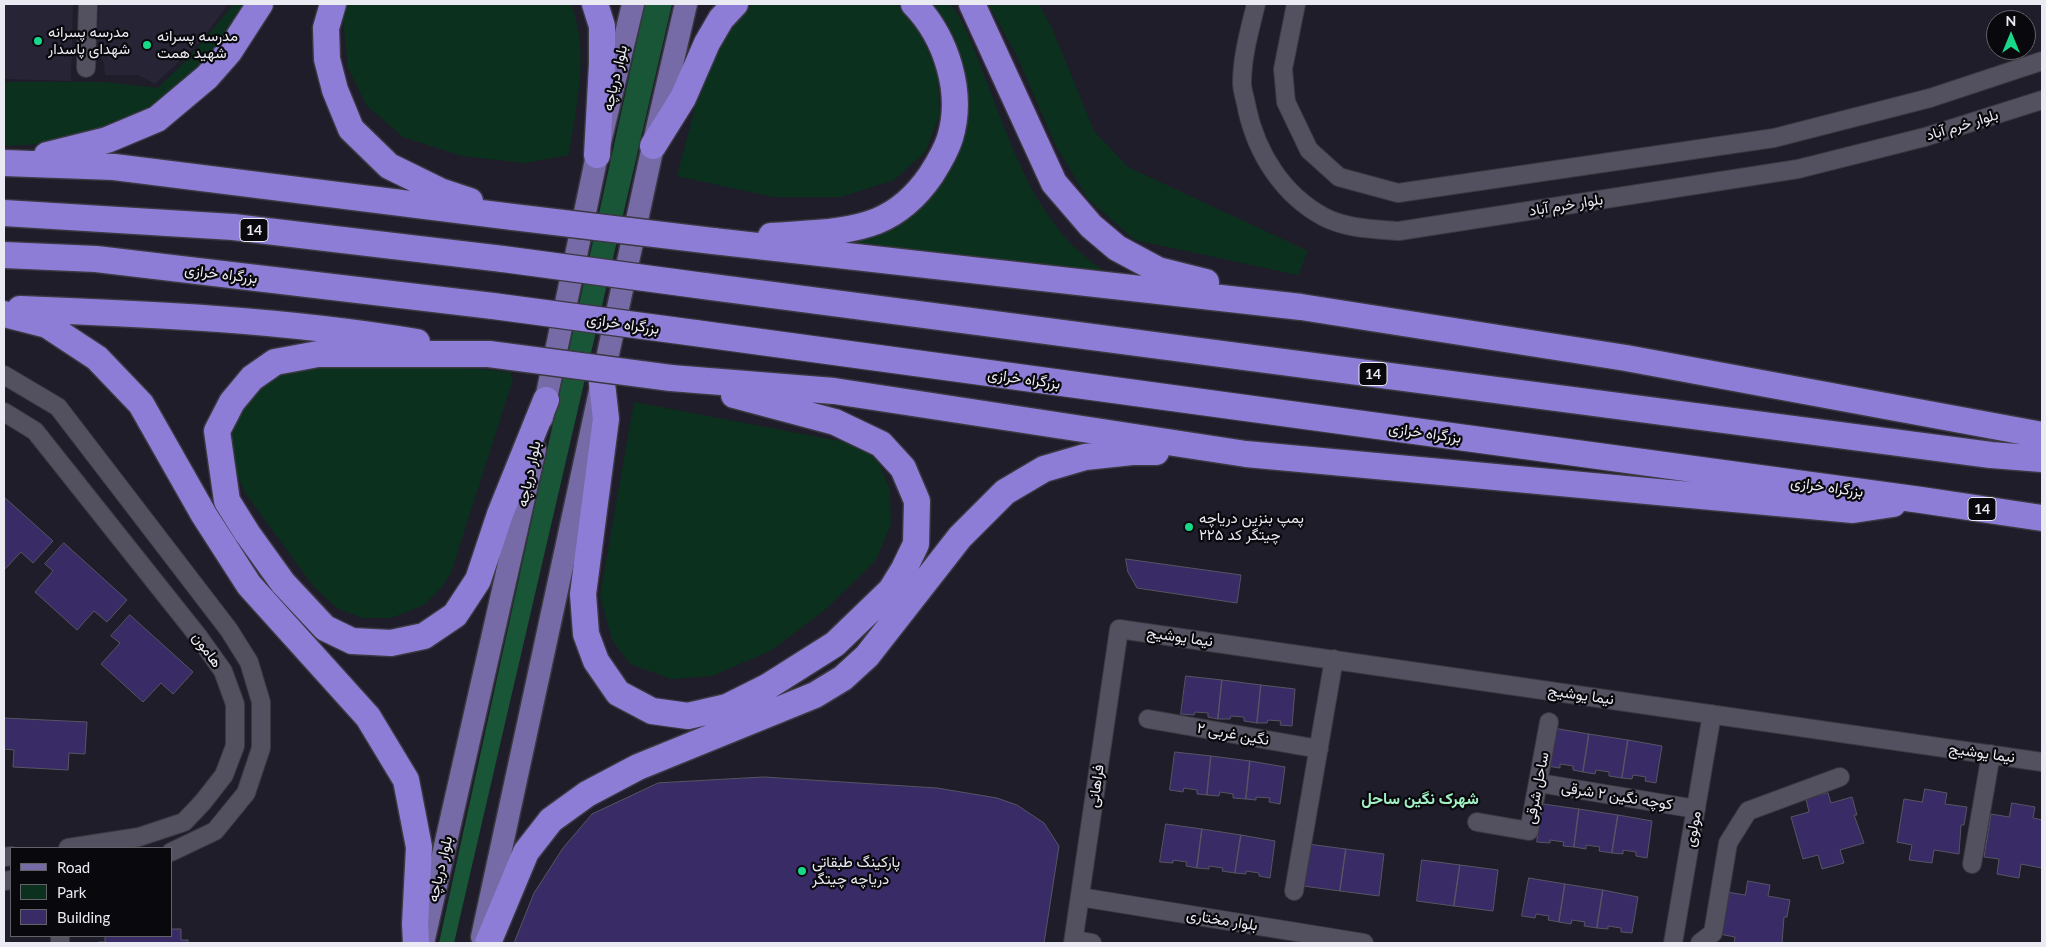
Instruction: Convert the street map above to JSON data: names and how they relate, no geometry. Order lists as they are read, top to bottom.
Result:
{
  "streets": {
    "highway": ["14", "بزرگراه خرازی"],
    "main road": ["بلوار دریاچه"],
    "street": [
      "بلوار خرم آباد",
      "نیما یوشیج",
      "هامون",
      "نگین غربی ۲",
      "فراهانی",
      "ساحل شرقی",
      "کوچه نگین ۲ شرقی",
      "مولوی",
      "بلوار مختاری"
    ]
  },
  "crossings": [
    ["نیما یوشیج", "فراهانی"],
    ["نیما یوشیج", "مولوی"],
    ["فراهانی", "بلوار مختاری"],
    ["ساحل شرقی", "کوچه نگین ۲ شرقی"],
    ["کوچه نگین ۲ شرقی", "مولوی"]
  ],
  "districts": ["شهرک نگین ساحل"],
  "places": [
    "مدرسه پسرانه شهدای پاسدار",
    "مدرسه پسرانه شهید همت",
    "پمپ بنزین دریاچه چیتگر کد ۲۲۵",
    "پارکینگ طبقاتی دریاچه چیتگر"
  ],
  "legend": ["Road", "Park", "Building"],
  "north": "top"
}
